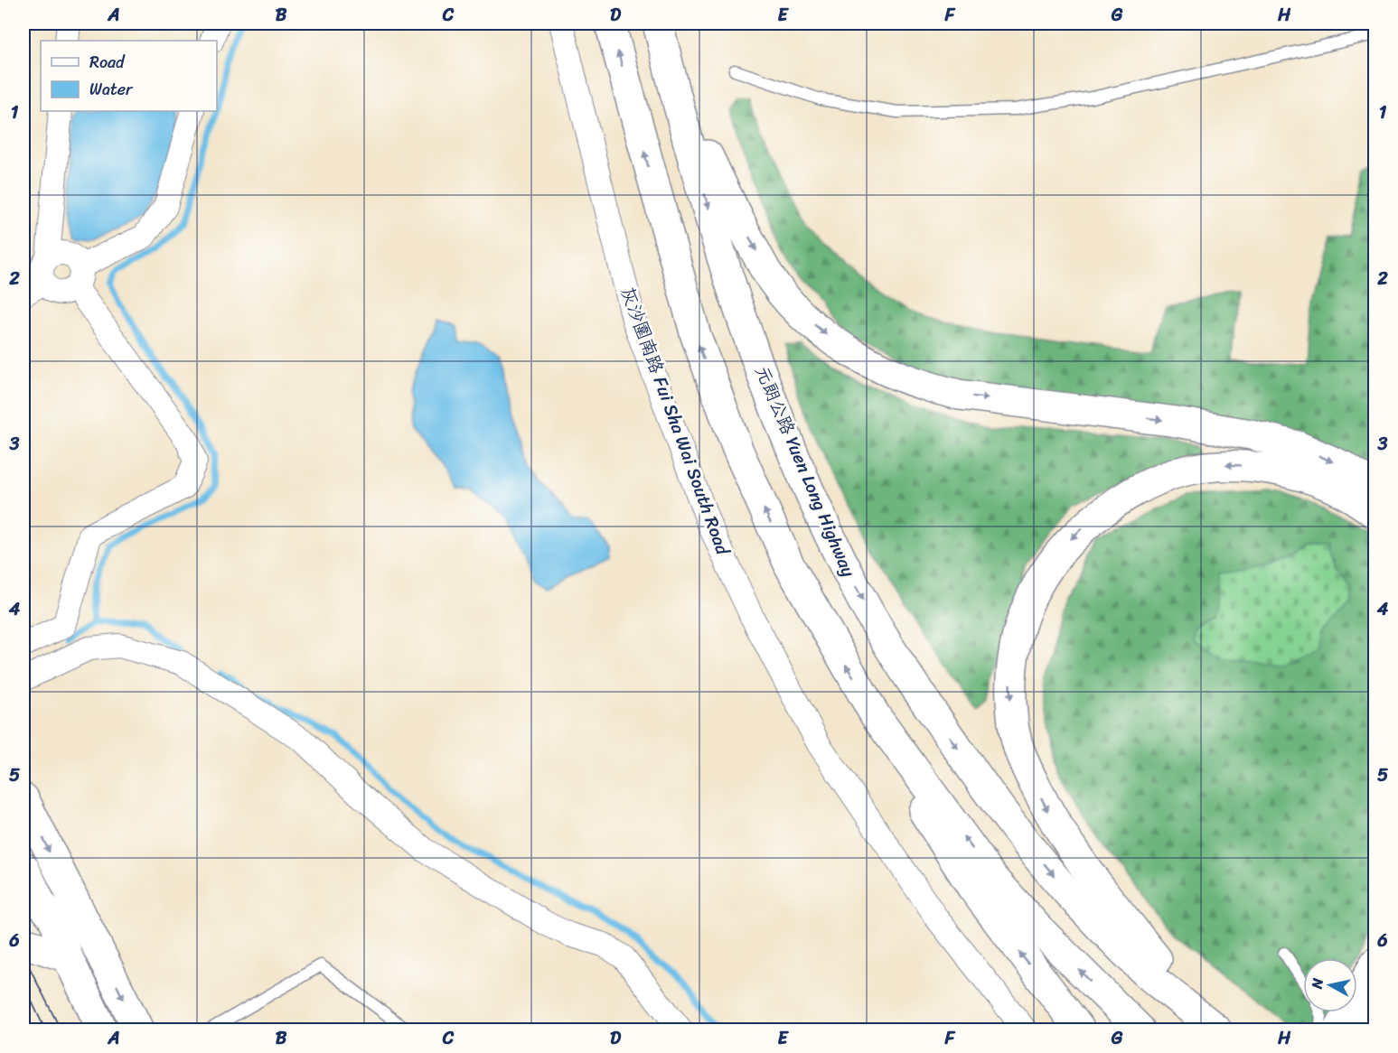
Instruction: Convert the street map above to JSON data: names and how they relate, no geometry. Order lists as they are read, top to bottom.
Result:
{
  "streets": {
    "main road": ["元朗公路 Yuen Long Highway"],
    "street": ["灰沙圍南路 Fui Sha Wai South Road"]
  },
  "legend": ["Road", "Water"],
  "north": "left",
  "grid": {
    "columns": [
      "A",
      "B",
      "C",
      "D",
      "E",
      "F",
      "G",
      "H"
    ],
    "rows": [
      "1",
      "2",
      "3",
      "4",
      "5",
      "6"
    ]
  }
}
